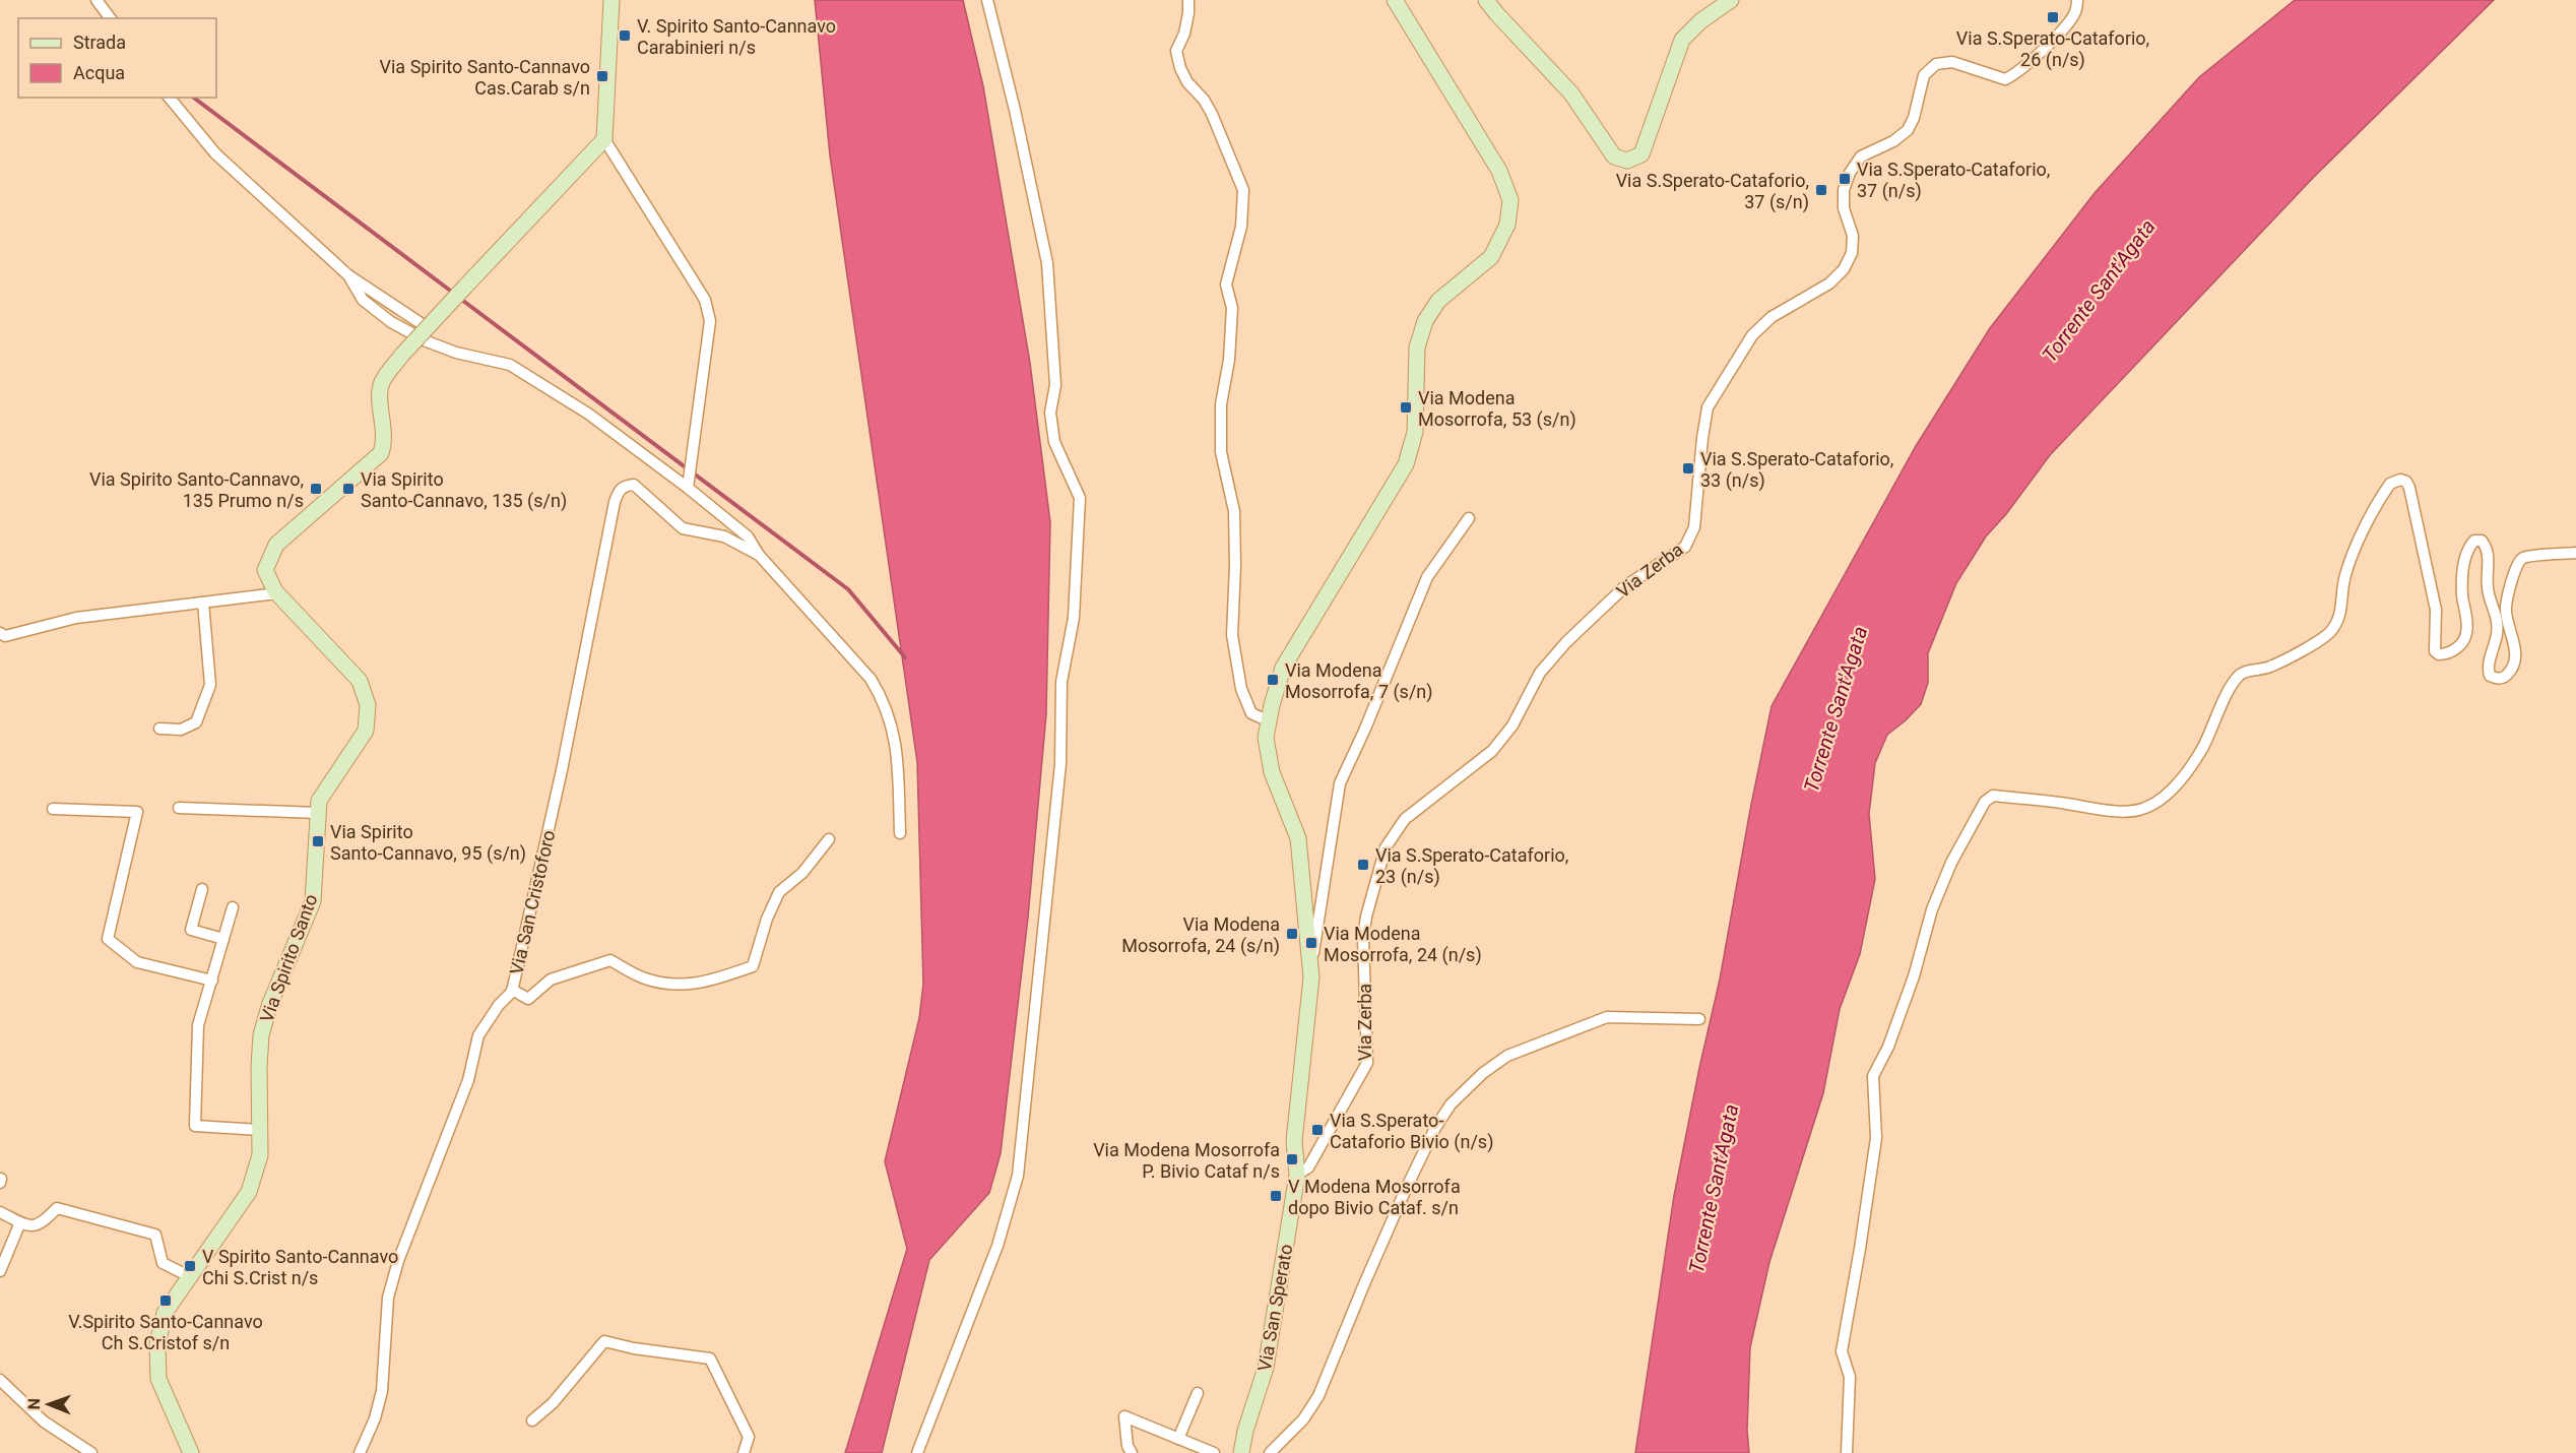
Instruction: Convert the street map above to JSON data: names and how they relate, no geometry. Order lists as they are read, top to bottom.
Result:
{
  "streets": {
    "street": [
      "Via Zerba",
      "Via San Cristoforo",
      "Via Spirito Santo",
      "Via San Sperato"
    ]
  },
  "crossings": [
    ["Via Zerba", "Via San Sperato"]
  ],
  "water": ["Torrente Sant'Agata"],
  "places": {
    "transit": [
      "Via S.Sperato-Cataforio, 26 (n/s)",
      "V. Spirito Santo-Cannavo Carabinieri n/s",
      "Via Spirito Santo-Cannavo Cas.Carab s/n",
      "Via S.Sperato-Cataforio, 37 (n/s)",
      "Via S.Sperato-Cataforio, 37 (s/n)",
      "Via Modena Mosorrofa, 53 (s/n)",
      "Via S.Sperato-Cataforio, 33 (n/s)",
      "Via Spirito Santo-Cannavo, 135 Prumo n/s",
      "Via Spirito Santo-Cannavo, 135 (s/n)",
      "Via Modena Mosorrofa, 7 (s/n)",
      "Via Spirito Santo-Cannavo, 95 (s/n)",
      "Via S.Sperato-Cataforio, 23 (n/s)",
      "Via Modena Mosorrofa, 24 (s/n)",
      "Via Modena Mosorrofa, 24 (n/s)",
      "Via S.Sperato- Cataforio Bivio (n/s)",
      "Via Modena Mosorrofa P. Bivio Cataf n/s",
      "V Modena Mosorrofa dopo Bivio Cataf. s/n",
      "V Spirito Santo-Cannavo Chi S.Crist n/s",
      "V.Spirito Santo-Cannavo Ch S.Cristof s/n"
    ]
  },
  "legend": ["Strada", "Acqua"],
  "north": "left"
}
